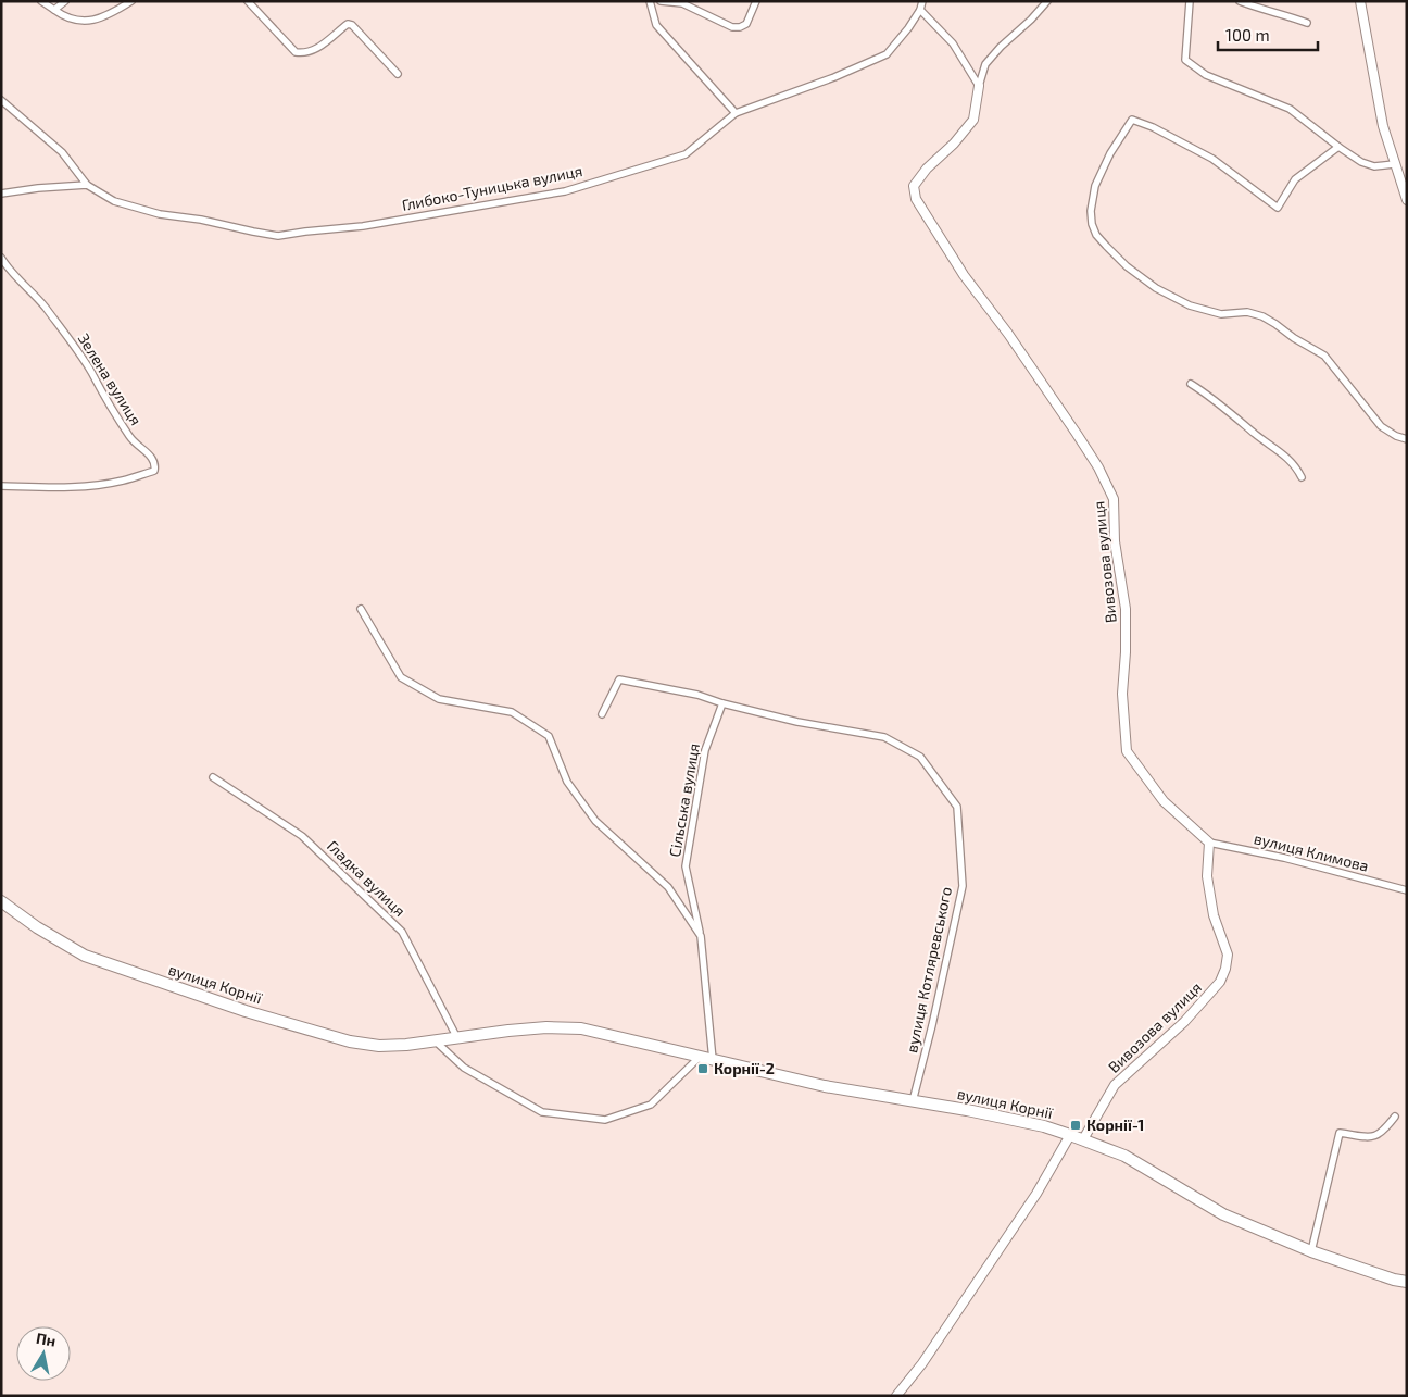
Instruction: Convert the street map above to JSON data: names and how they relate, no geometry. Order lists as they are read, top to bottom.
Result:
{
  "streets": {
    "highway": ["вулиця Корнії"],
    "street": [
      "Глибоко-Туницька вулиця",
      "Зелена вулиця",
      "Вивозова вулиця",
      "Сільська вулиця",
      "вулиця Климова",
      "Гладка вулиця",
      "вулиця Котляревського"
    ]
  },
  "crossings": [
    ["Вивозова вулиця", "вулиця Климова"],
    ["Вивозова вулиця", "вулиця Корнії"],
    ["Сільська вулиця", "вулиця Котляревського"],
    ["Сільська вулиця", "вулиця Корнії"],
    ["Гладка вулиця", "вулиця Корнії"],
    ["вулиця Котляревського", "вулиця Корнії"]
  ],
  "places": {
    "transit": ["Корнії-2", "Корнії-1"]
  },
  "scale_bar": "100 m",
  "north": "top"
}
